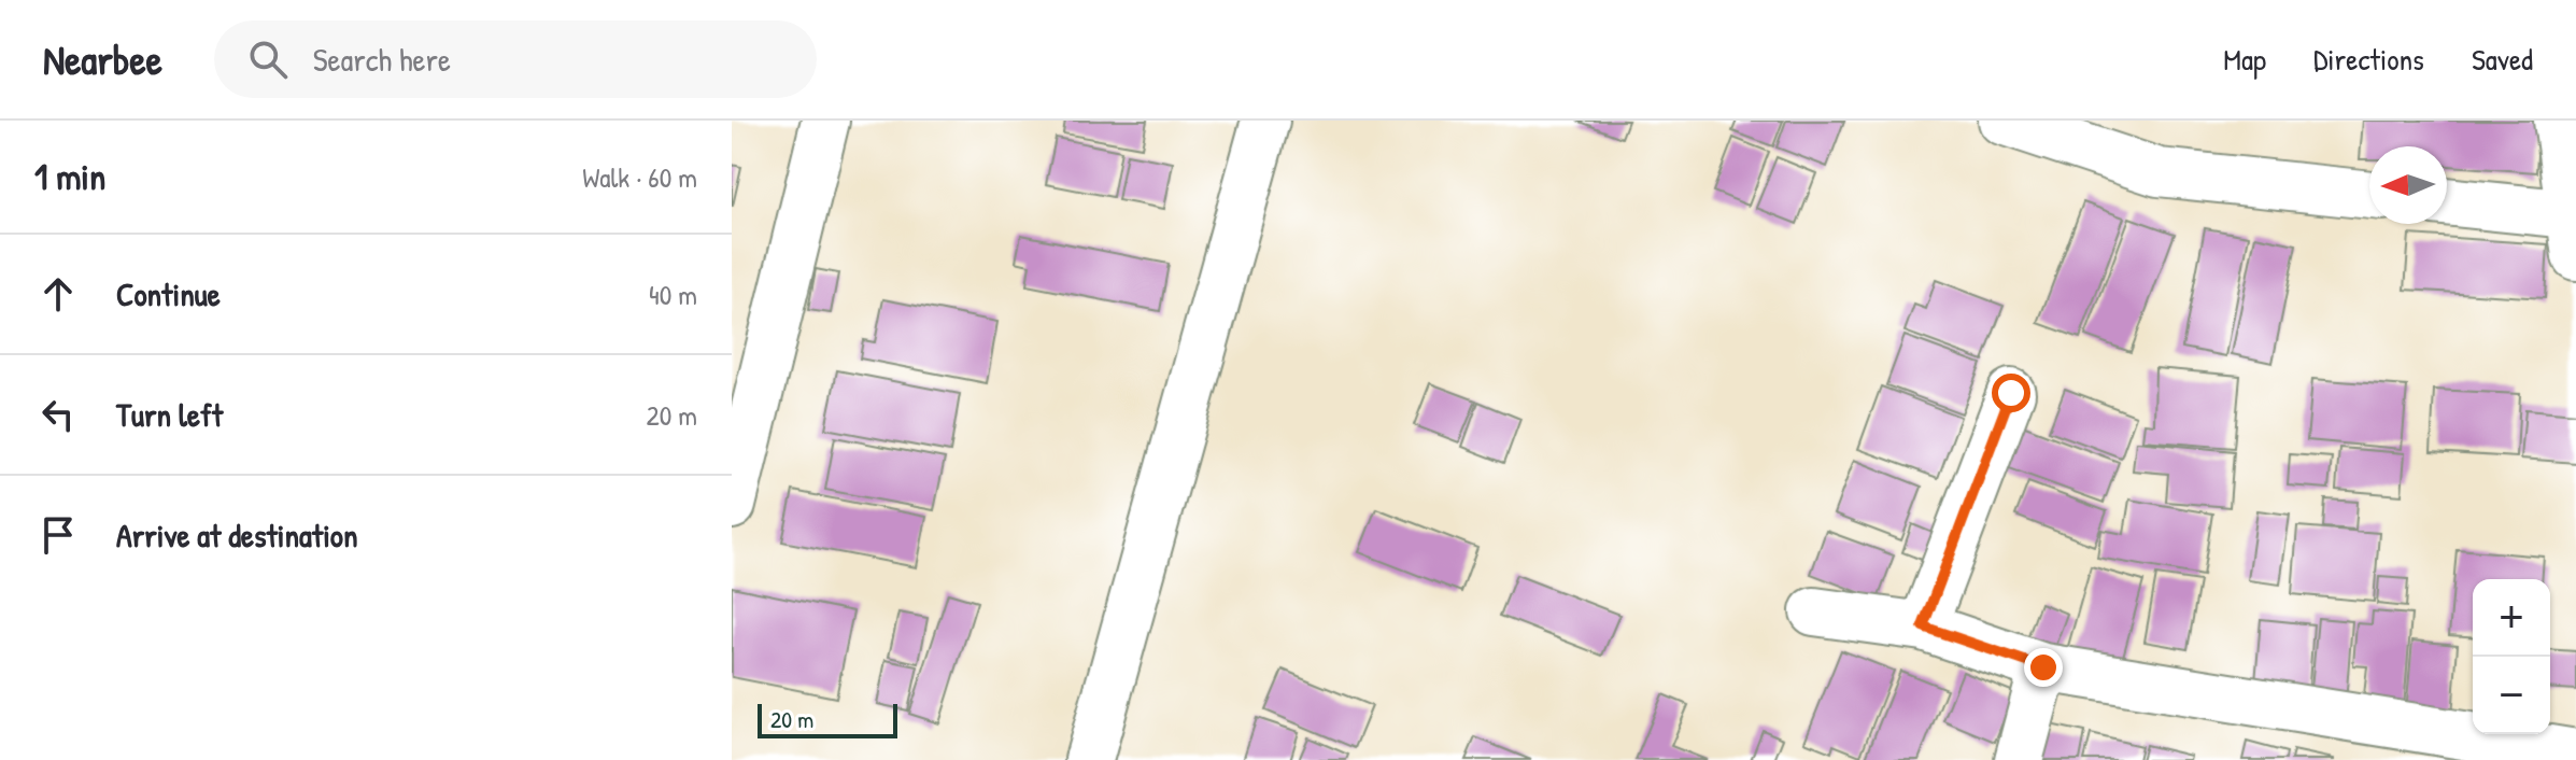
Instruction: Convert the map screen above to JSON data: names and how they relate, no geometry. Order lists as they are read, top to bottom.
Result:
{
  "scale_bar": "20 m",
  "north": "left",
  "page": {
    "header": "Nearbee",
    "search": "Search here",
    "nav": ["Map", "Directions", "Saved"],
    "heading": ["1 min", "Walk · 60 m"],
    "list": [
      ["Continue", "40 m"],
      ["Turn left", "20 m"],
      "Arrive at destination"
    ],
    "map_buttons": ["+", "−"],
    "scale": "20 m"
  }
}
